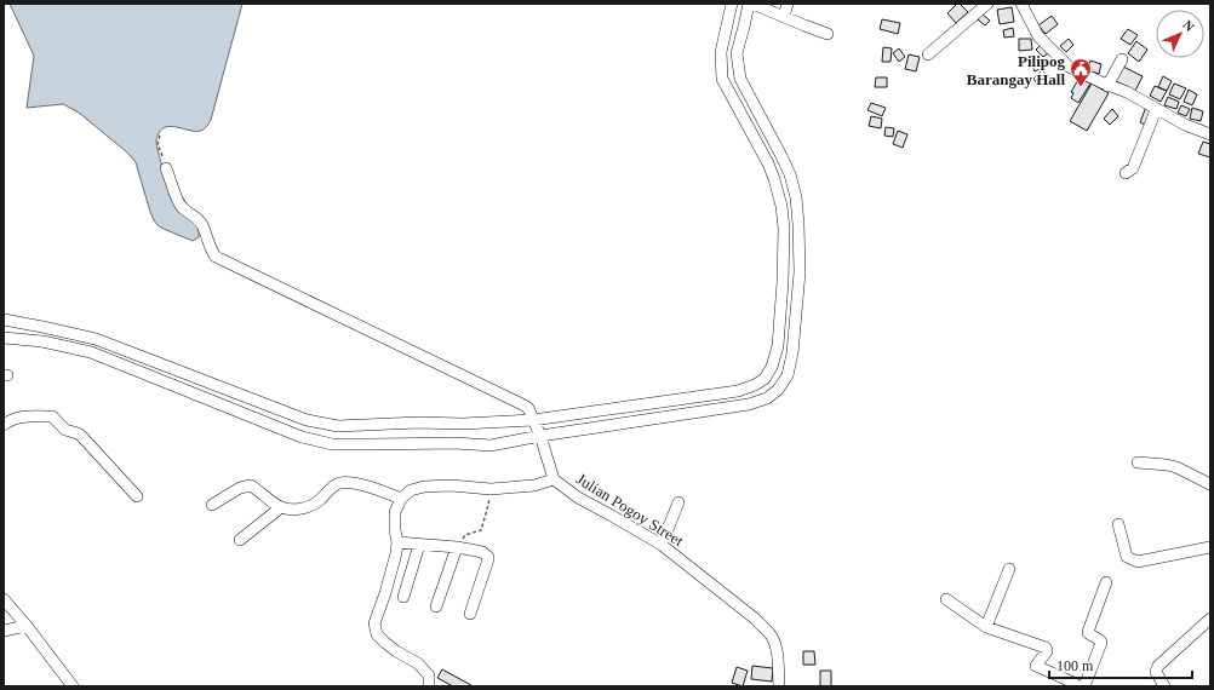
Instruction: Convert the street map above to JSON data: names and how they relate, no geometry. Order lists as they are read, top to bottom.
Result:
{
  "streets": {
    "street": ["Julian Pogoy Street"]
  },
  "places": {
    "public building": ["Pilipog Barangay Hall"]
  },
  "scale_bar": "100 m",
  "north": "top right"
}
